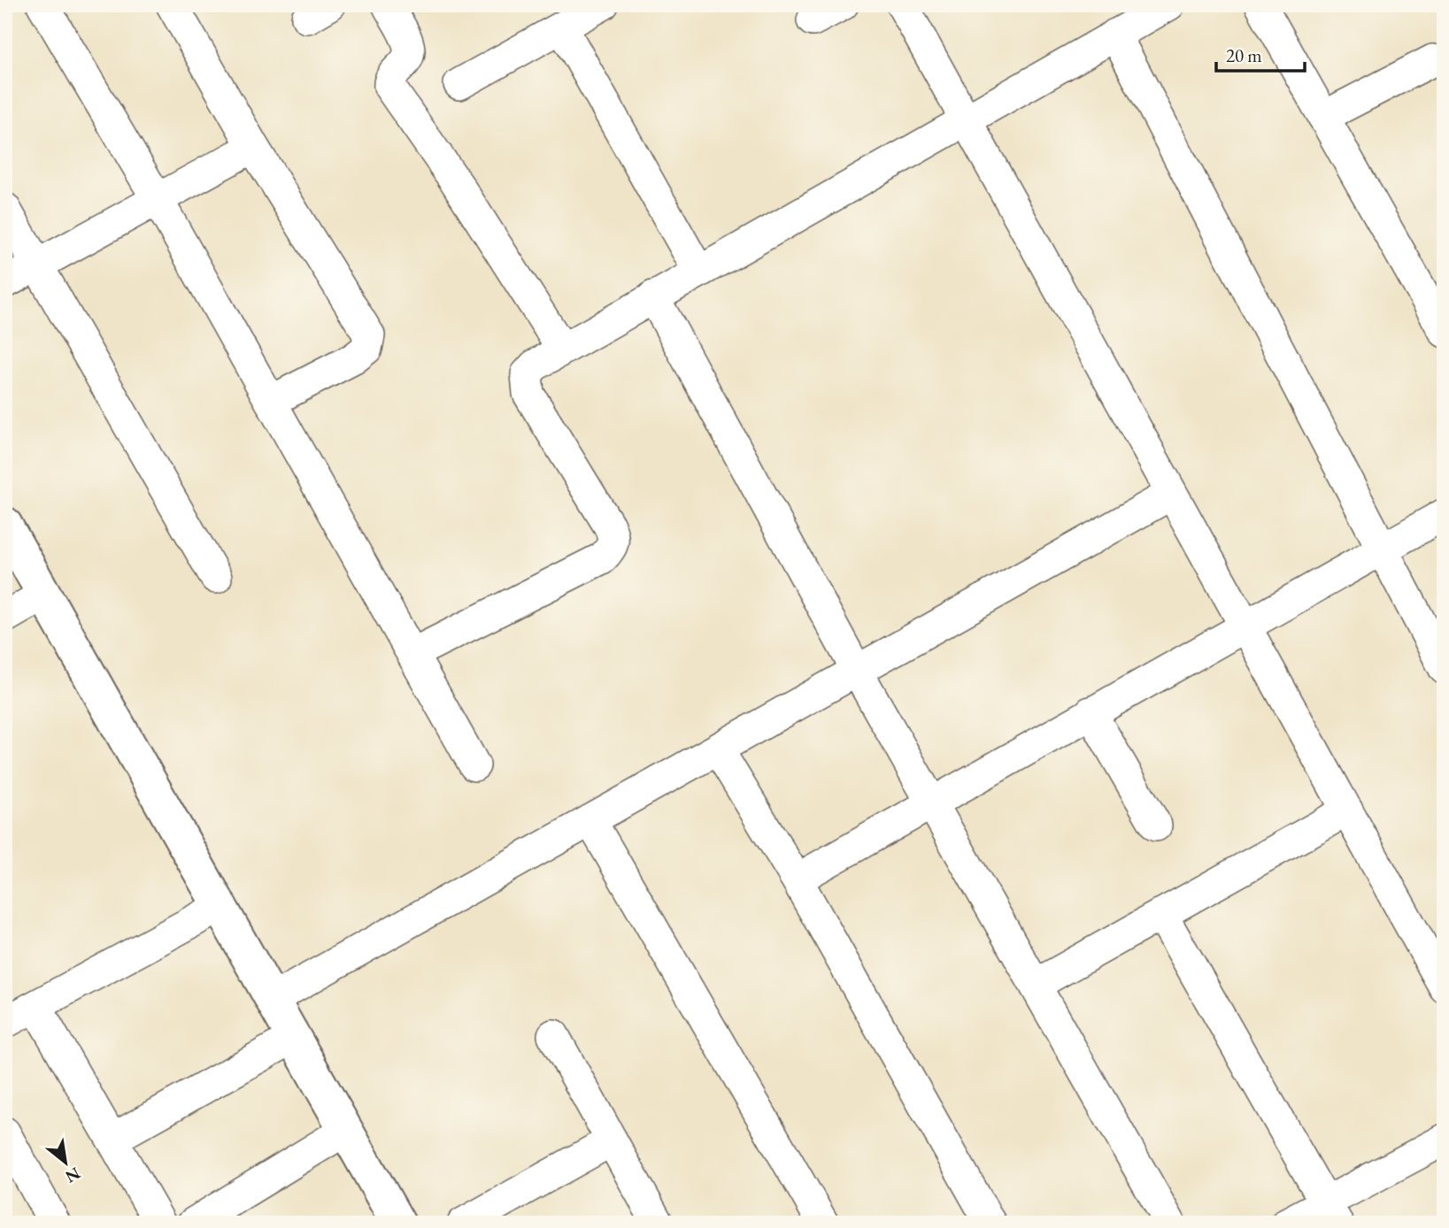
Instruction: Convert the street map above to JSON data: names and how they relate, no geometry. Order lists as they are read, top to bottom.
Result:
{
  "scale_bar": "20 m",
  "north": "bottom right"
}
